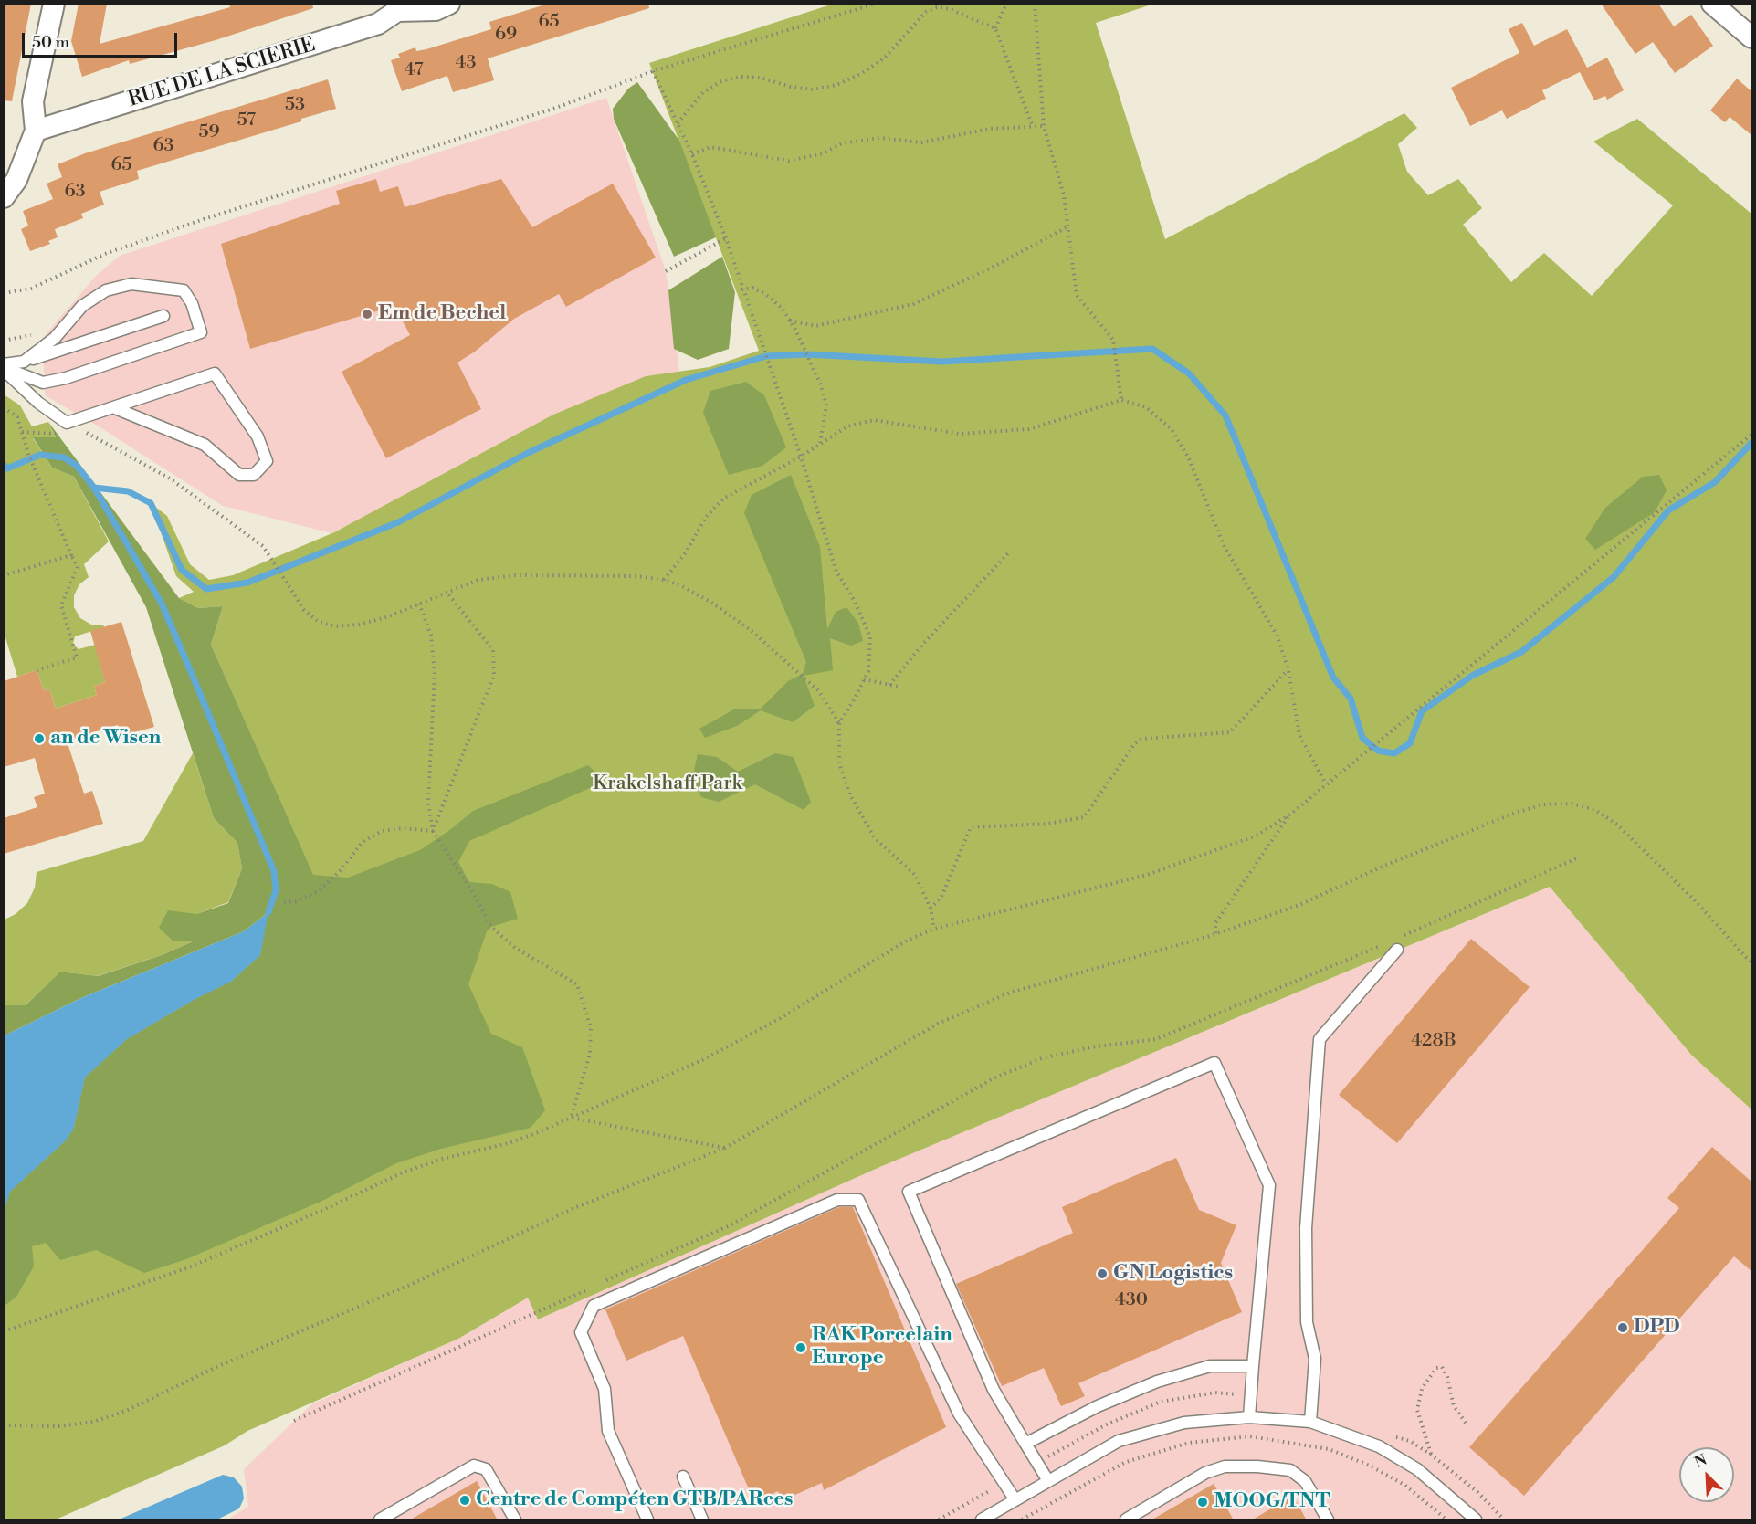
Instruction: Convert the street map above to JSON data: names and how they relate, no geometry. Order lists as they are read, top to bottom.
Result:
{
  "streets": {
    "street": ["RUE DE LA SCIERIE"]
  },
  "parks": ["Krakelshaff Park"],
  "places": [
    "Em de Bechel",
    "an de Wisen",
    "GN Logistics",
    "DPD",
    "RAK Porcelain Europe",
    "Centre de Compéten GTB/PARces",
    "MOOG/TNT"
  ],
  "house_numbers": [
    "65",
    "69",
    "43",
    "47",
    "53",
    "57",
    "59",
    "63",
    "65",
    "63",
    "428B",
    "430"
  ],
  "scale_bar": "50 m",
  "north": "top left"
}
